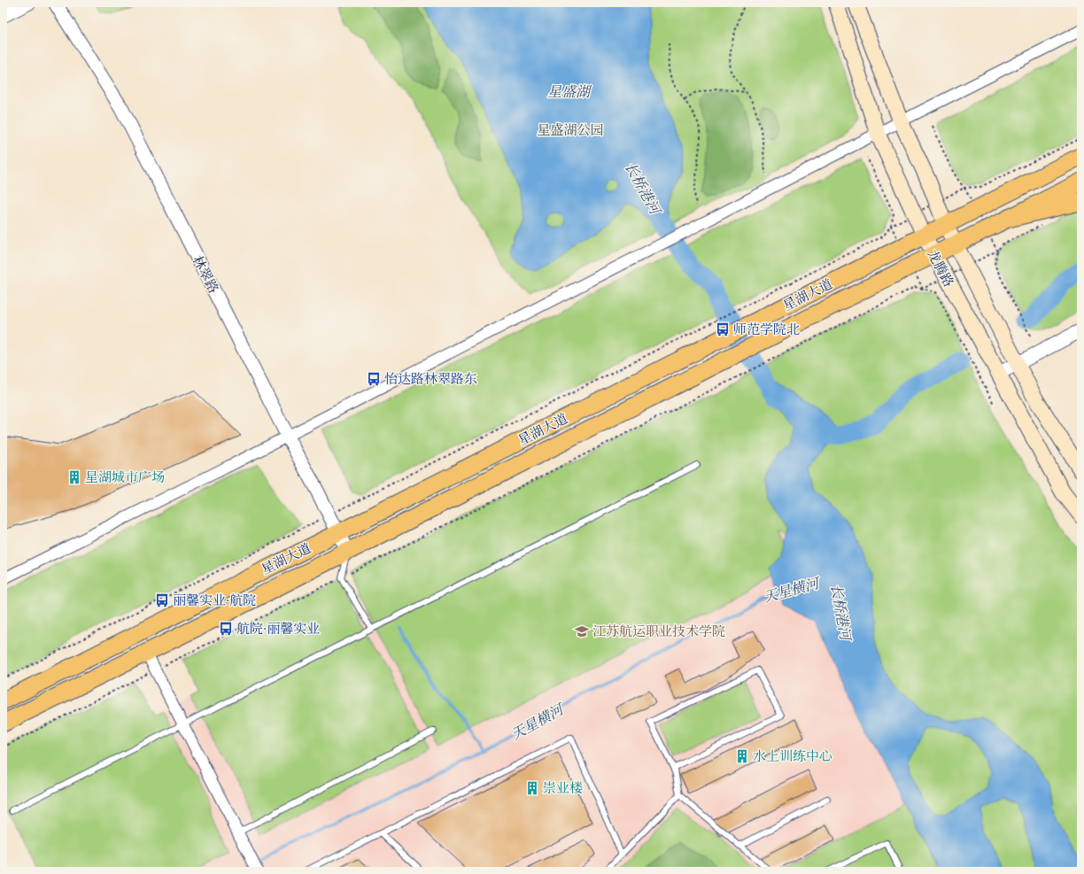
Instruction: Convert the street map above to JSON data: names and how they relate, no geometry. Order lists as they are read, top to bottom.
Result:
{
  "streets": {
    "main road": ["龙腾路", "星湖大道"],
    "street": ["林翠路"]
  },
  "crossings": [
    ["龙腾路", "星湖大道"],
    ["林翠路", "星湖大道"]
  ],
  "water": ["星盛湖", "长桥港河", "天星横河"],
  "parks": ["星盛湖公园"],
  "places": {
    "bus stop": [
      "师范学院北",
      "怡达路林翠路东",
      "丽馨实业·航院",
      "航院·丽馨实业"
    ],
    "building": ["星湖城市广场", "水上训练中心", "崇业楼"],
    "school or university": ["江苏航运职业技术学院"]
  }
}
